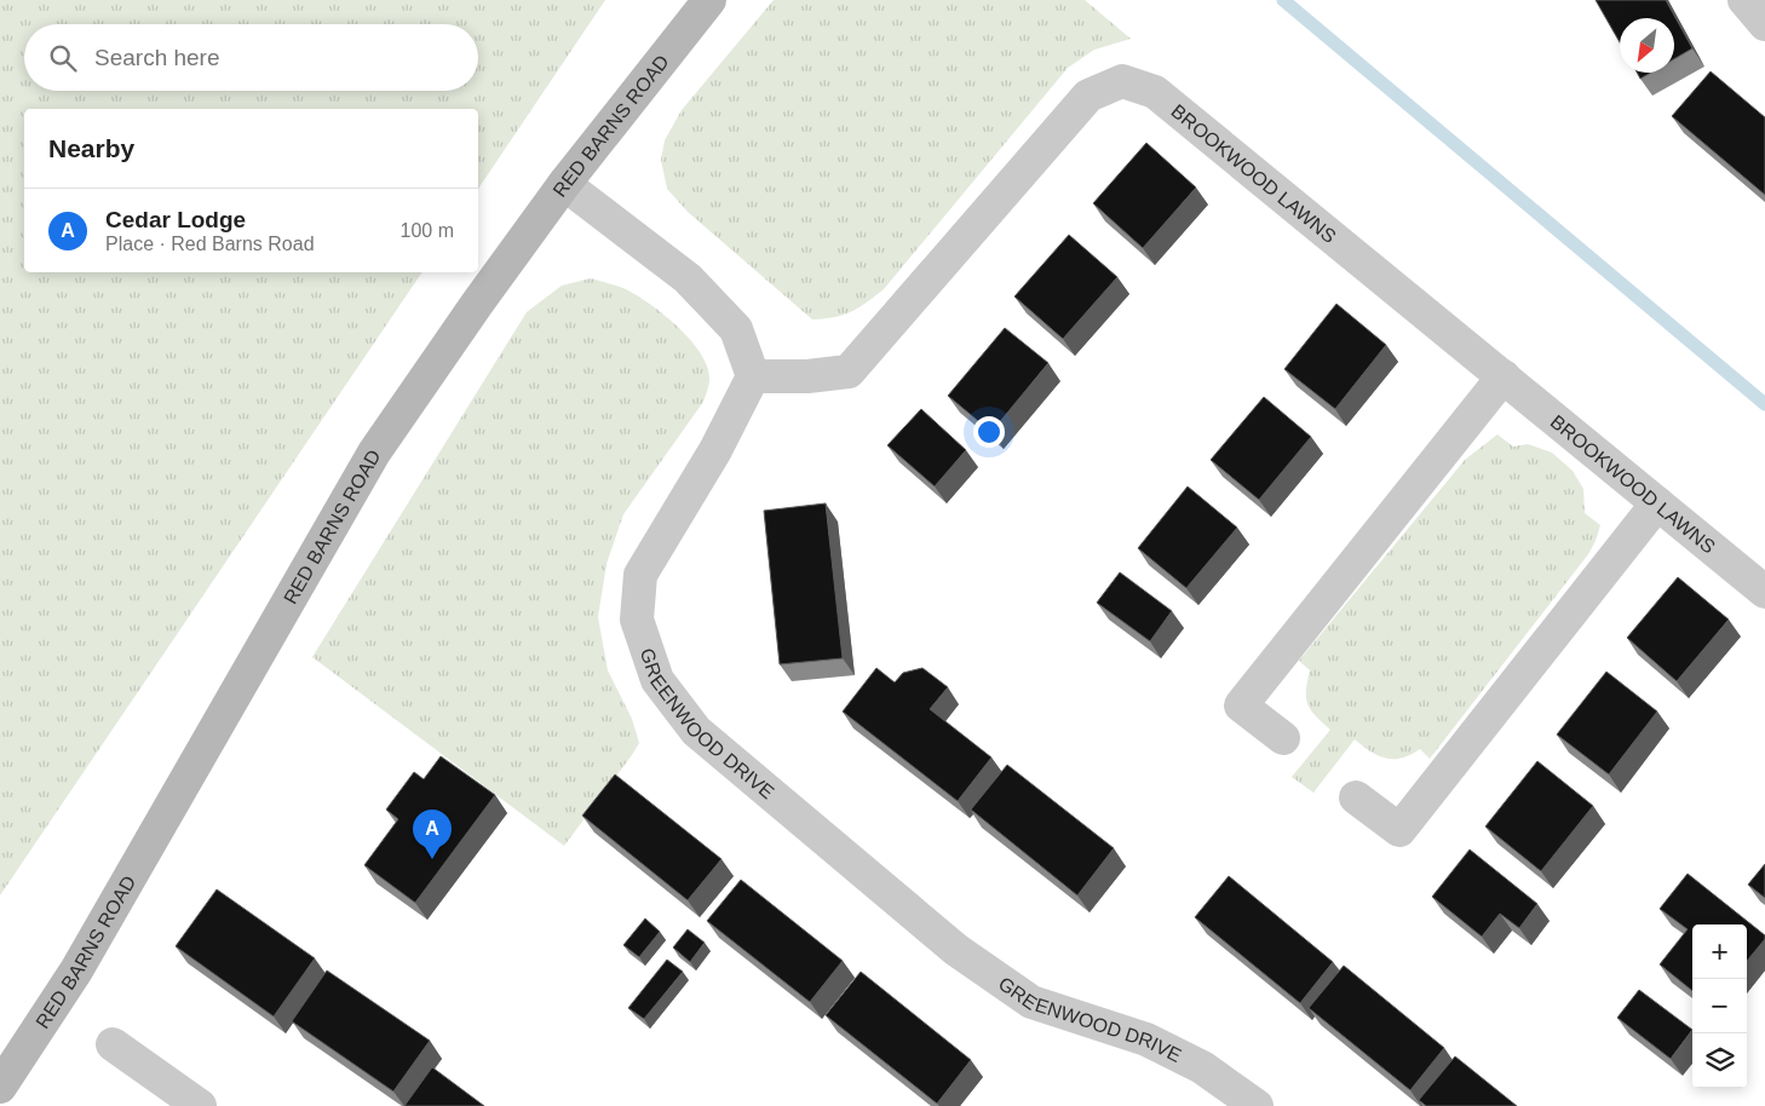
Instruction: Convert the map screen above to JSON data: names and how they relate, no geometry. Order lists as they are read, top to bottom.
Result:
{
  "streets": {
    "street": ["RED BARNS ROAD", "BROOKWOOD LAWNS", "GREENWOOD DRIVE"]
  },
  "crossings": [
    ["BROOKWOOD LAWNS", "GREENWOOD DRIVE"]
  ],
  "north": "bottom left",
  "page": {
    "search": "Search here",
    "heading": "Nearby",
    "list": [
      {
        "mark": "A",
        "name": "Cedar Lodge",
        "note": "Place · Red Barns Road",
        "value": "100 m"
      }
    ],
    "pins": "A",
    "map_buttons": ["+", "−"]
  }
}
